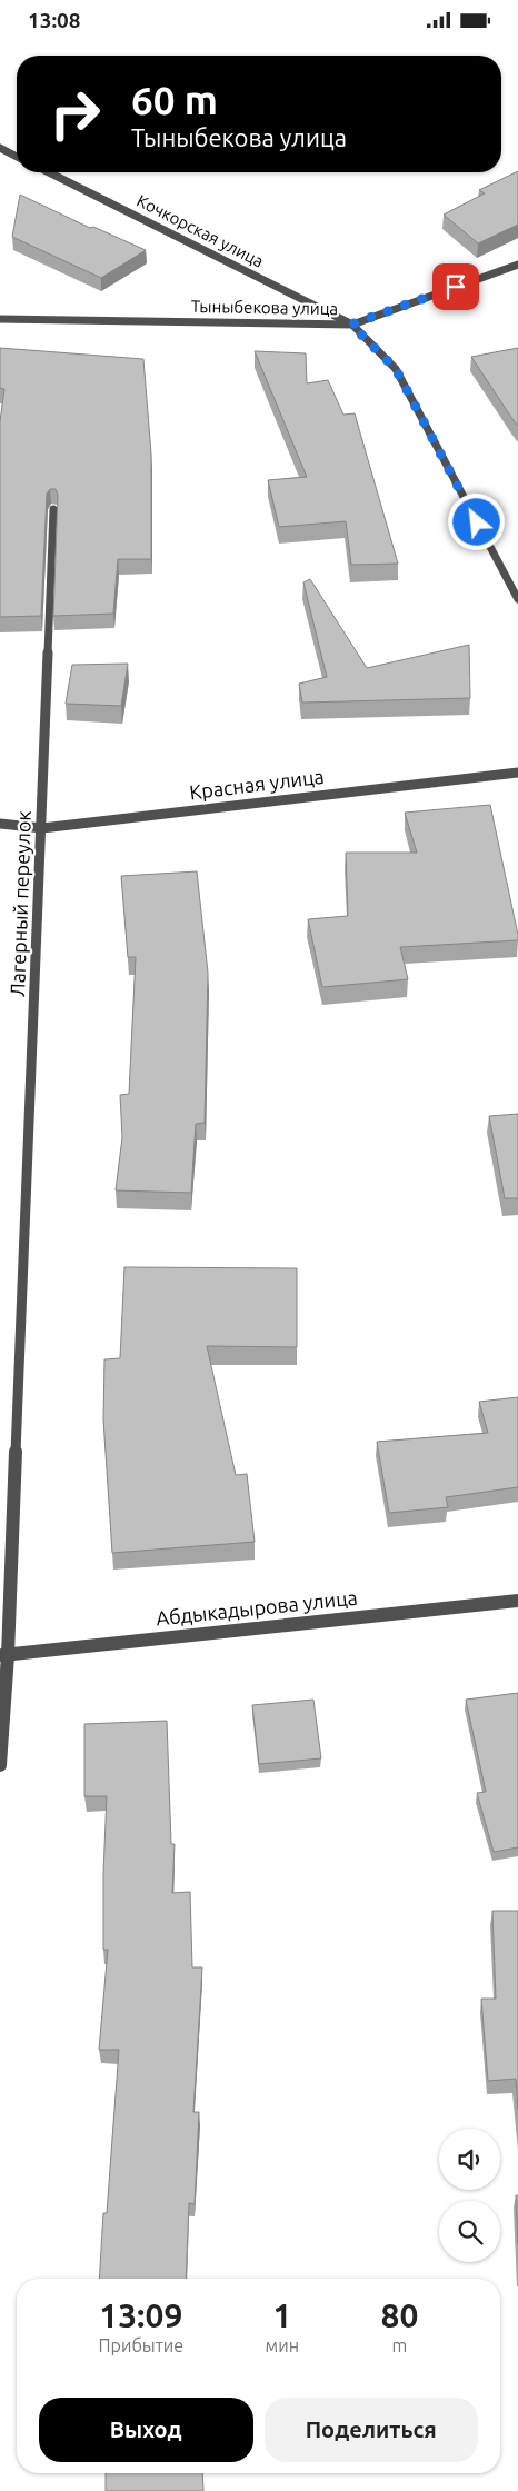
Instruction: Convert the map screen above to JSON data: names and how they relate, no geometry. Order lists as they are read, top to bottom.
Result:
{
  "streets": {
    "street": [
      "Кочкорская улица",
      "Тыныбекова улица",
      "Красная улица",
      "Лагерный переулок",
      "Абдыкадырова улица"
    ]
  },
  "crossings": [
    ["Кочкорская улица", "Тыныбекова улица"],
    ["Красная улица", "Лагерный переулок"],
    ["Лагерный переулок", "Абдыкадырова улица"]
  ],
  "page": {
    "status": "13:08",
    "turn": ["60 m", "Тыныбекова улица"],
    "eta": [
      "13:09",
      "Прибытие",
      "1",
      "мин",
      "80",
      "m"
    ],
    "buttons": ["Выход", "Поделиться"]
  }
}
